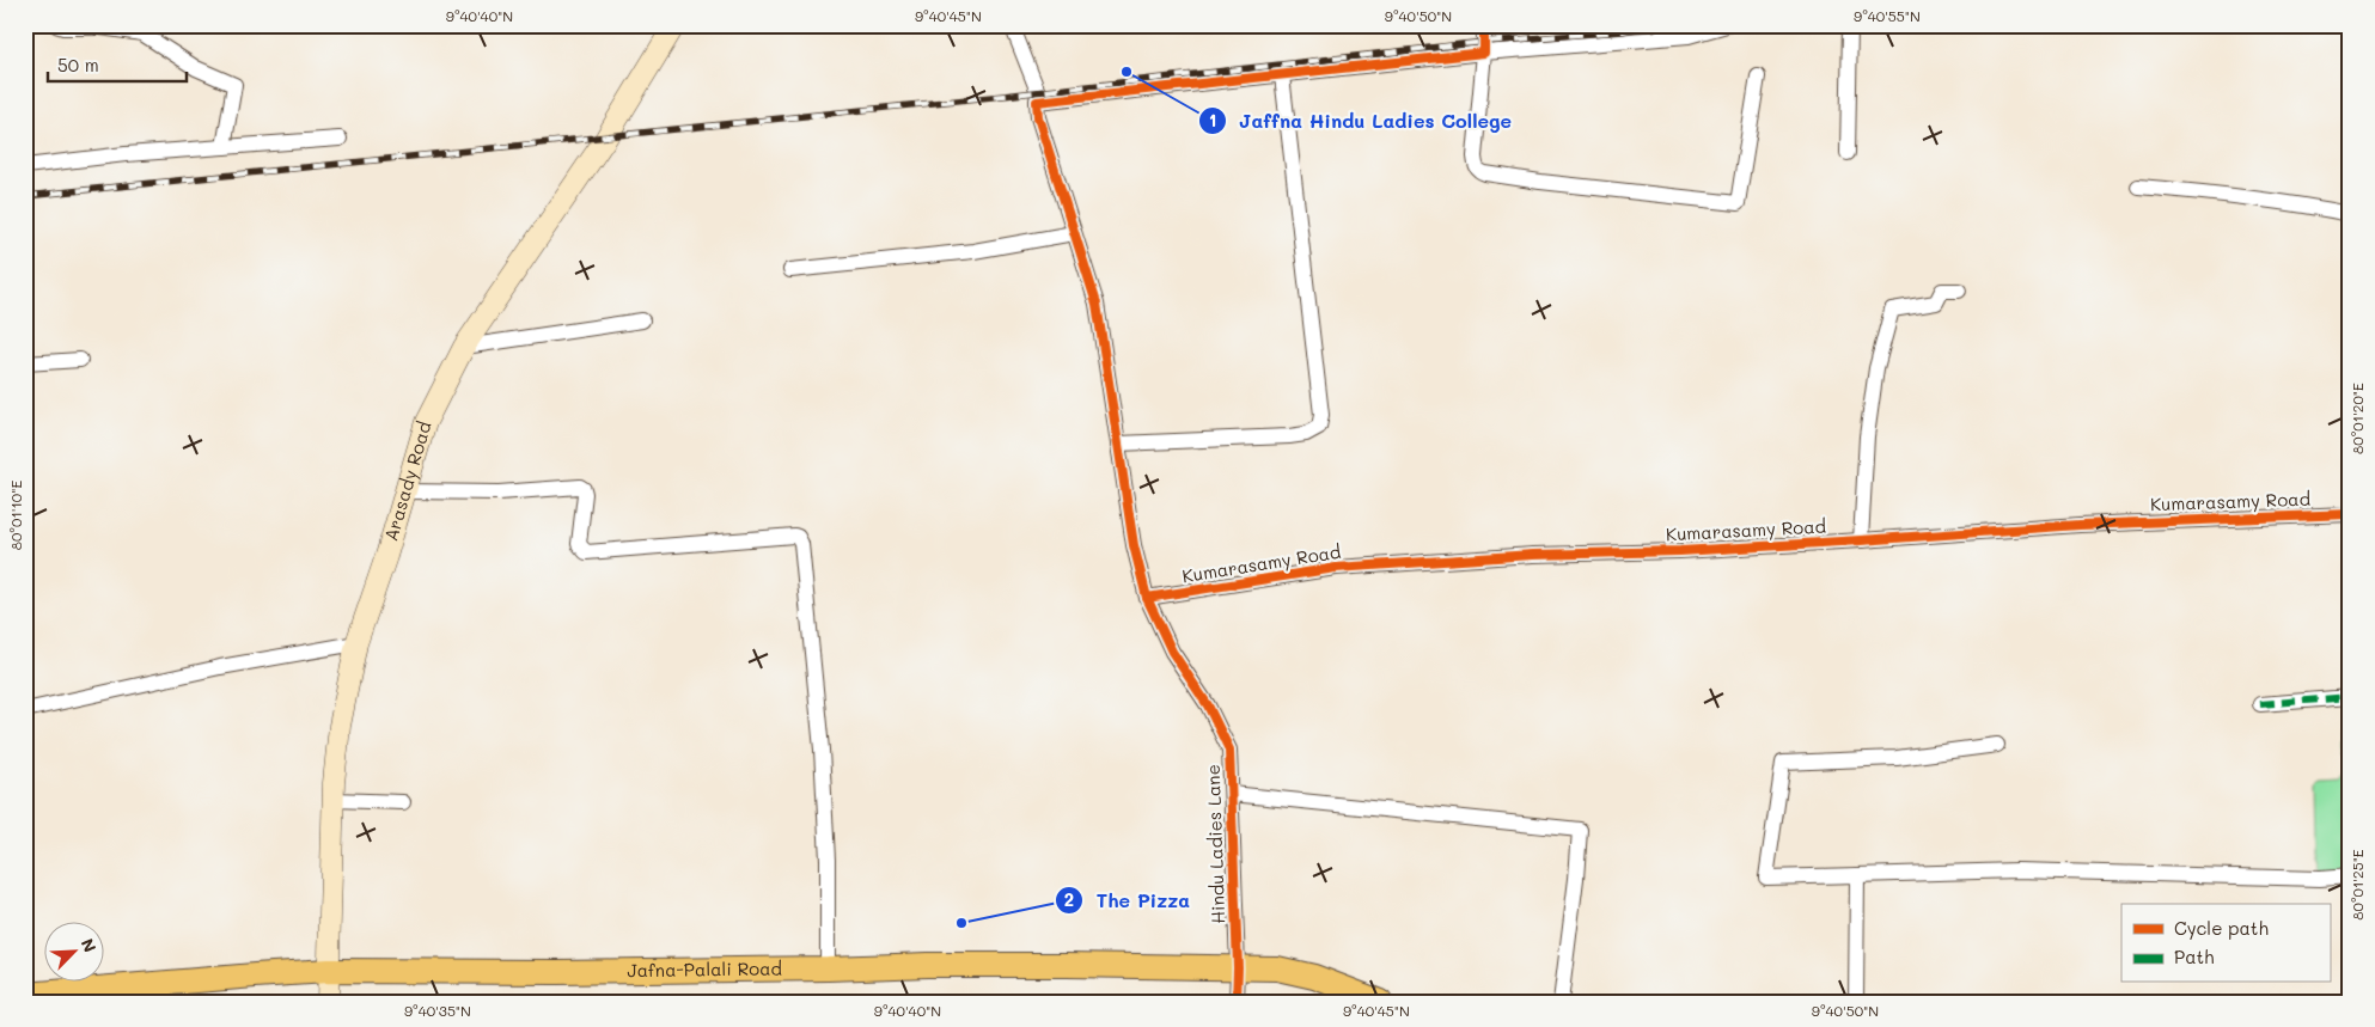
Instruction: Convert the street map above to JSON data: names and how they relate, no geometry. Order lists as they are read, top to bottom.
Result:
{
  "streets": {
    "main road": ["Arasady Road", "Jafna-Palali Road"],
    "street": ["Kumarasamy Road", "Hindu Ladies Lane"]
  },
  "crossings": [
    ["Arasady Road", "Jafna-Palali Road"],
    ["Kumarasamy Road", "Hindu Ladies Lane"],
    ["Hindu Ladies Lane", "Jafna-Palali Road"]
  ],
  "places": ["Jaffna Hindu Ladies College", "The Pizza"],
  "legend": ["Cycle path", "Path"],
  "scale_bar": "50 m",
  "north": "top right",
  "coordinates": [
    "9°40'40\"N",
    "9°40'45\"N",
    "9°40'50\"N",
    "9°40'55\"N",
    "80°01'20\"E",
    "80°01'10\"E",
    "80°01'25\"E",
    "9°40'35\"N"
  ]
}
